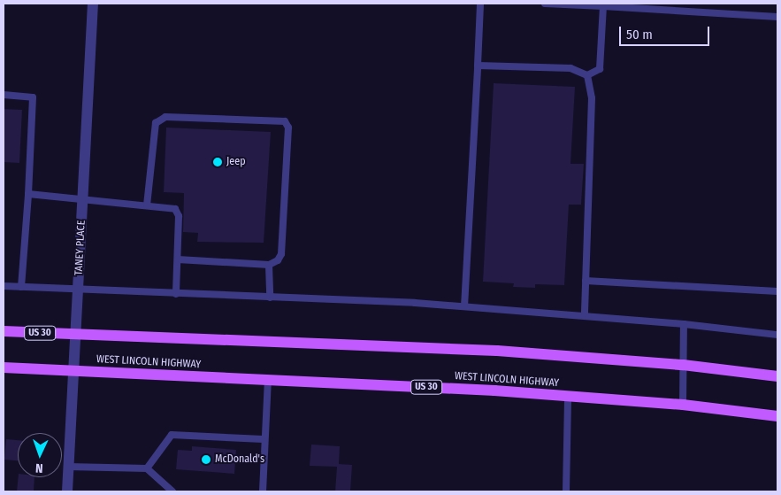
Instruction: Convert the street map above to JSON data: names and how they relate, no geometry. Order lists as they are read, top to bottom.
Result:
{
  "streets": {
    "main road": ["US 30", "WEST LINCOLN HIGHWAY"],
    "street": ["TANEY PLACE"]
  },
  "crossings": [
    ["TANEY PLACE", "US 30"],
    ["TANEY PLACE", "WEST LINCOLN HIGHWAY"],
    ["US 30", "WEST LINCOLN HIGHWAY"]
  ],
  "places": ["Jeep", "McDonald's"],
  "scale_bar": "50 m",
  "north": "bottom"
}
